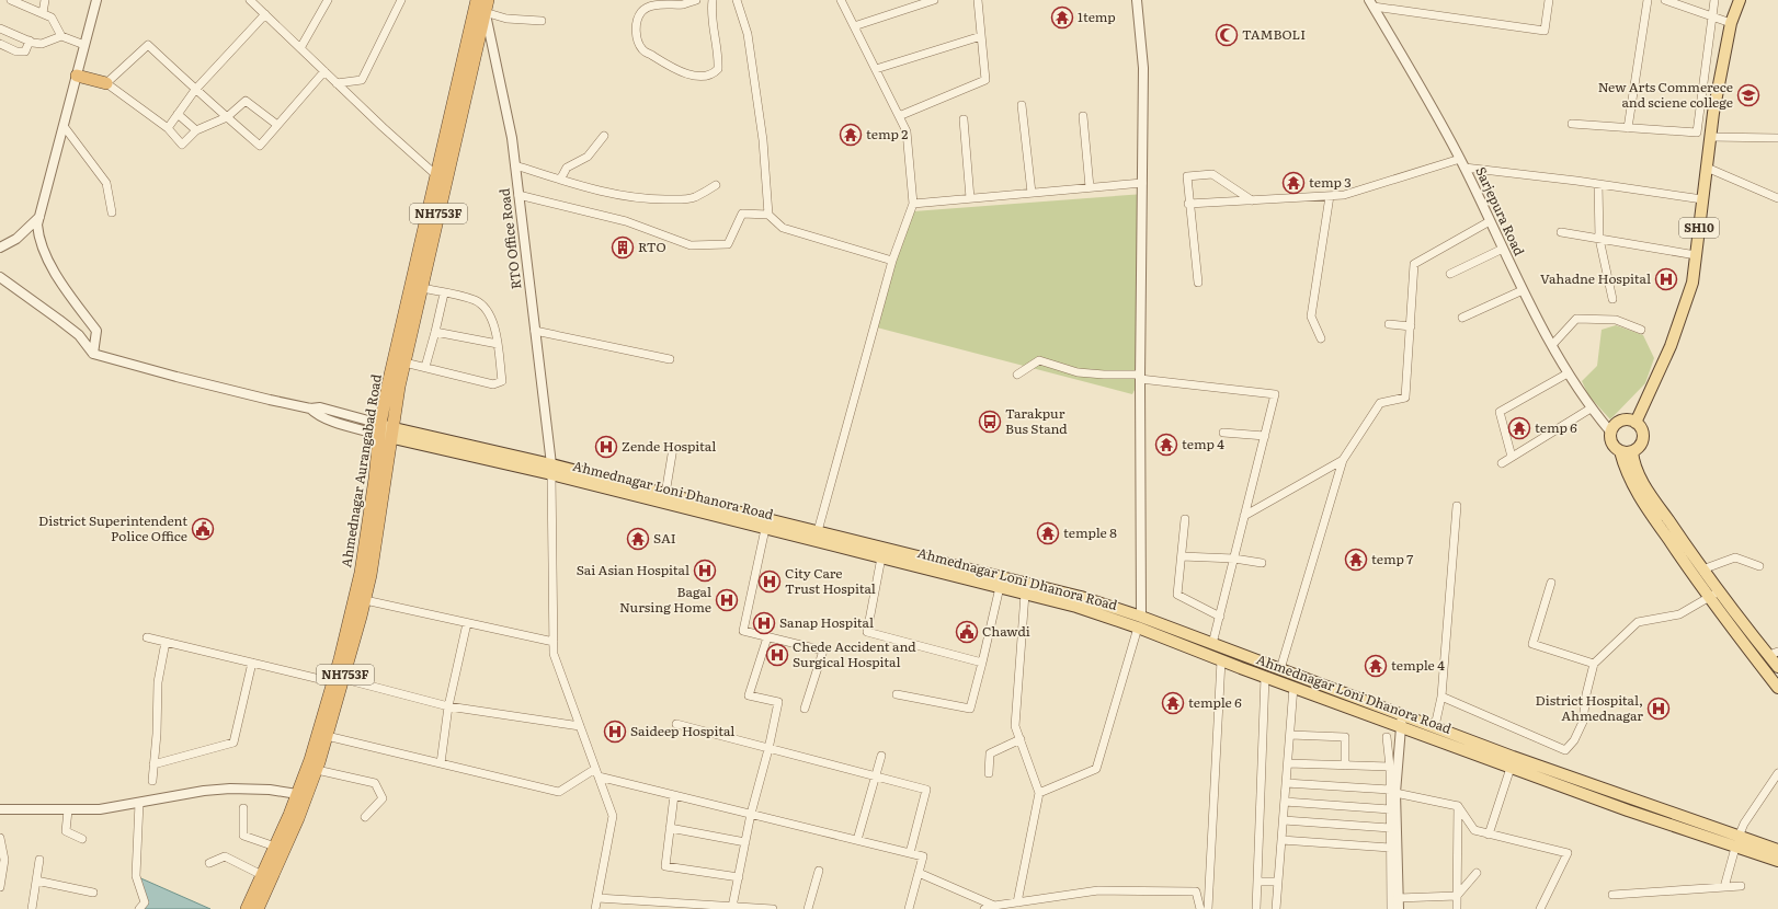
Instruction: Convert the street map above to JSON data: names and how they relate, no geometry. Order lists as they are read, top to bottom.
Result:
{
  "streets": {
    "highway": ["NH753F", "Ahmednagar Aurangabad Road"],
    "main road": ["SH10", "Ahmednagar Loni Dhanora Road"],
    "street": ["Sarjepura Road", "RTO Office Road"]
  },
  "crossings": [
    ["Sarjepura Road", "SH10"],
    ["NH753F", "RTO Office Road"],
    ["NH753F", "Ahmednagar Aurangabad Road"],
    ["NH753F", "Ahmednagar Loni Dhanora Road"],
    ["RTO Office Road", "Ahmednagar Loni Dhanora Road"],
    ["Ahmednagar Aurangabad Road", "Ahmednagar Loni Dhanora Road"]
  ],
  "places": {
    "temple": [
      "1temp",
      "temp 2",
      "temp 3",
      "temp 6",
      "temp 4",
      "temple 8",
      "SAI",
      "temp 7",
      "temple 4",
      "temple 6"
    ],
    "mosque": ["TAMBOLI"],
    "school or university": ["New Arts Commerece and sciene college"],
    "building": ["RTO"],
    "hospital": [
      "Vahadne Hospital",
      "Zende Hospital",
      "Sai Asian Hospital",
      "City Care Trust Hospital",
      "Bagal Nursing Home",
      "Sanap Hospital",
      "Chede Accident and Surgical Hospital",
      "District Hospital, Ahmednagar",
      "Saideep Hospital"
    ],
    "bus stop": ["Tarakpur Bus Stand"],
    "public building": ["District Superintendent Police Office", "Chawdi"]
  }
}
